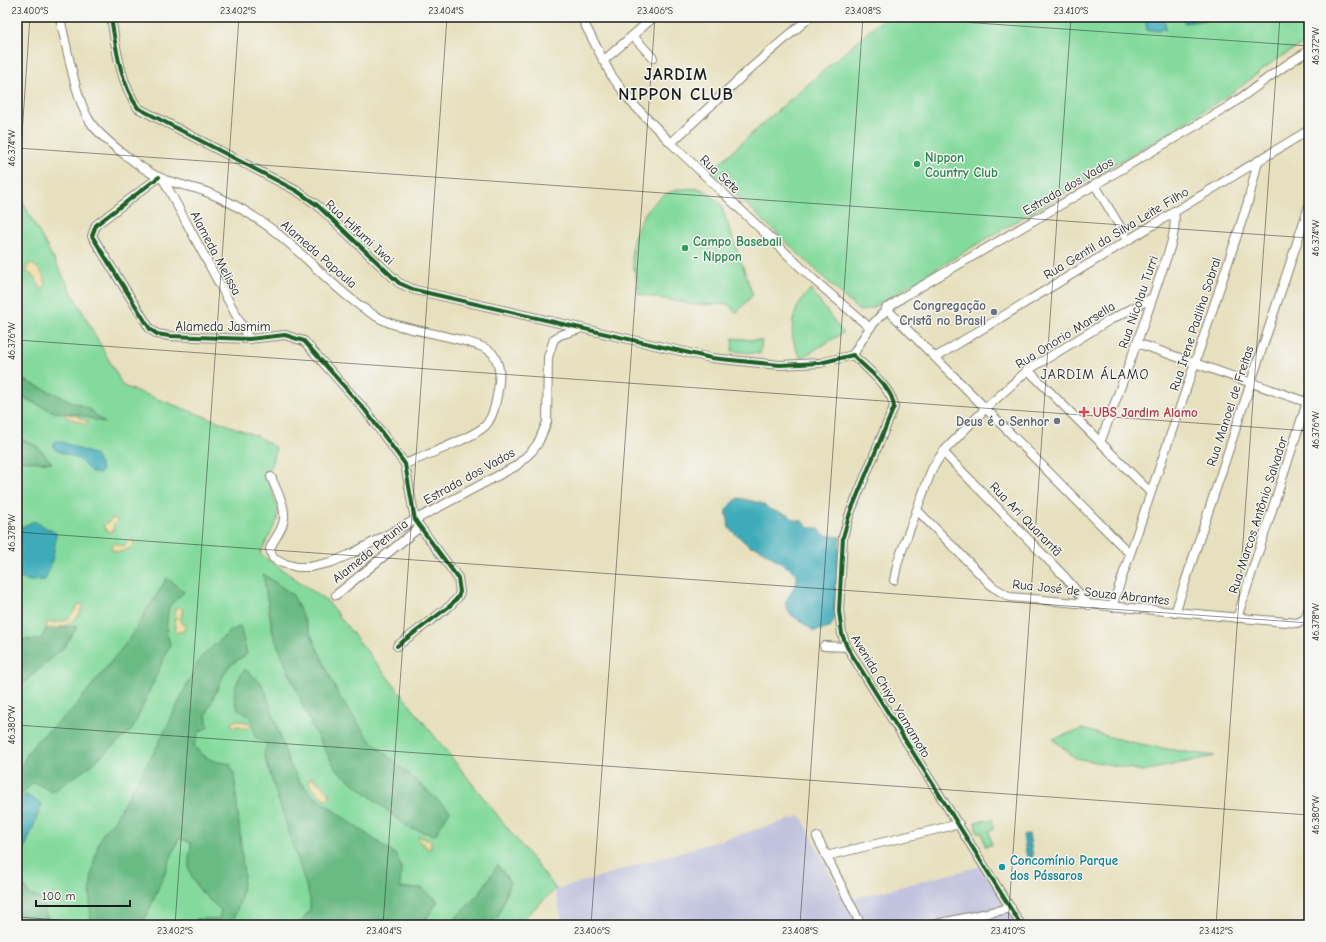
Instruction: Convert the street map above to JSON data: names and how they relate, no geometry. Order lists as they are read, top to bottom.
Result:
{
  "streets": {
    "street": [
      "Rua Sete",
      "Estrada dos Vados",
      "Rua Hifumi Iwai",
      "Rua Gentil da Silva Leite Filho",
      "Alameda Melissa",
      "Alameda Papoula",
      "Rua Nicolau Turri",
      "Rua Irene Padilha Sobral",
      "Alameda Jasmim",
      "Rua Onorio Marsella",
      "Rua Manoel de Freitas",
      "Rua Marcos Antônio Salvador",
      "Rua Ari Quarantã",
      "Alameda Petunia",
      "Rua José de Souza Abrantes",
      "Avenida Chiyo Yamamoto"
    ]
  },
  "crossings": [
    ["Rua Sete", "Estrada dos Vados"],
    ["Estrada dos Vados", "Rua Hifumi Iwai"],
    ["Estrada dos Vados", "Alameda Jasmim"],
    ["Estrada dos Vados", "Alameda Petunia"],
    ["Estrada dos Vados", "Avenida Chiyo Yamamoto"],
    ["Rua Hifumi Iwai", "Avenida Chiyo Yamamoto"],
    ["Rua Gentil da Silva Leite Filho", "Rua Nicolau Turri"],
    ["Rua Gentil da Silva Leite Filho", "Rua Irene Padilha Sobral"],
    ["Alameda Melissa", "Alameda Papoula"],
    ["Alameda Melissa", "Alameda Jasmim"],
    ["Alameda Papoula", "Alameda Jasmim"],
    ["Rua Nicolau Turri", "Rua Onorio Marsella"],
    ["Rua Irene Padilha Sobral", "Rua José de Souza Abrantes"],
    ["Alameda Jasmim", "Alameda Petunia"],
    ["Rua Onorio Marsella", "Rua Ari Quarantã"],
    ["Rua Onorio Marsella", "Rua José de Souza Abrantes"],
    ["Rua Manoel de Freitas", "Rua José de Souza Abrantes"],
    ["Rua Marcos Antônio Salvador", "Rua José de Souza Abrantes"],
    ["Rua Ari Quarantã", "Rua José de Souza Abrantes"]
  ],
  "districts": ["JARDIM NIPPON CLUB", "JARDIM ÁLAMO"],
  "places": {
    "other": [
      "Nippon Country Club",
      "Campo Baseball - Nippon",
      "Congregação Cristã no Brasil",
      "Deus é o Senhor",
      "Concomínio Parque dos Pássaros"
    ],
    "health": ["UBS Jardim Alamo"]
  },
  "scale_bar": "100 m",
  "coordinates": [
    "23.400°S",
    "23.402°S",
    "23.404°S",
    "23.406°S",
    "23.408°S",
    "23.410°S",
    "46.372°W",
    "46.374°W",
    "46.376°W",
    "46.378°W",
    "46.380°W",
    "23.412°S"
  ]
}
